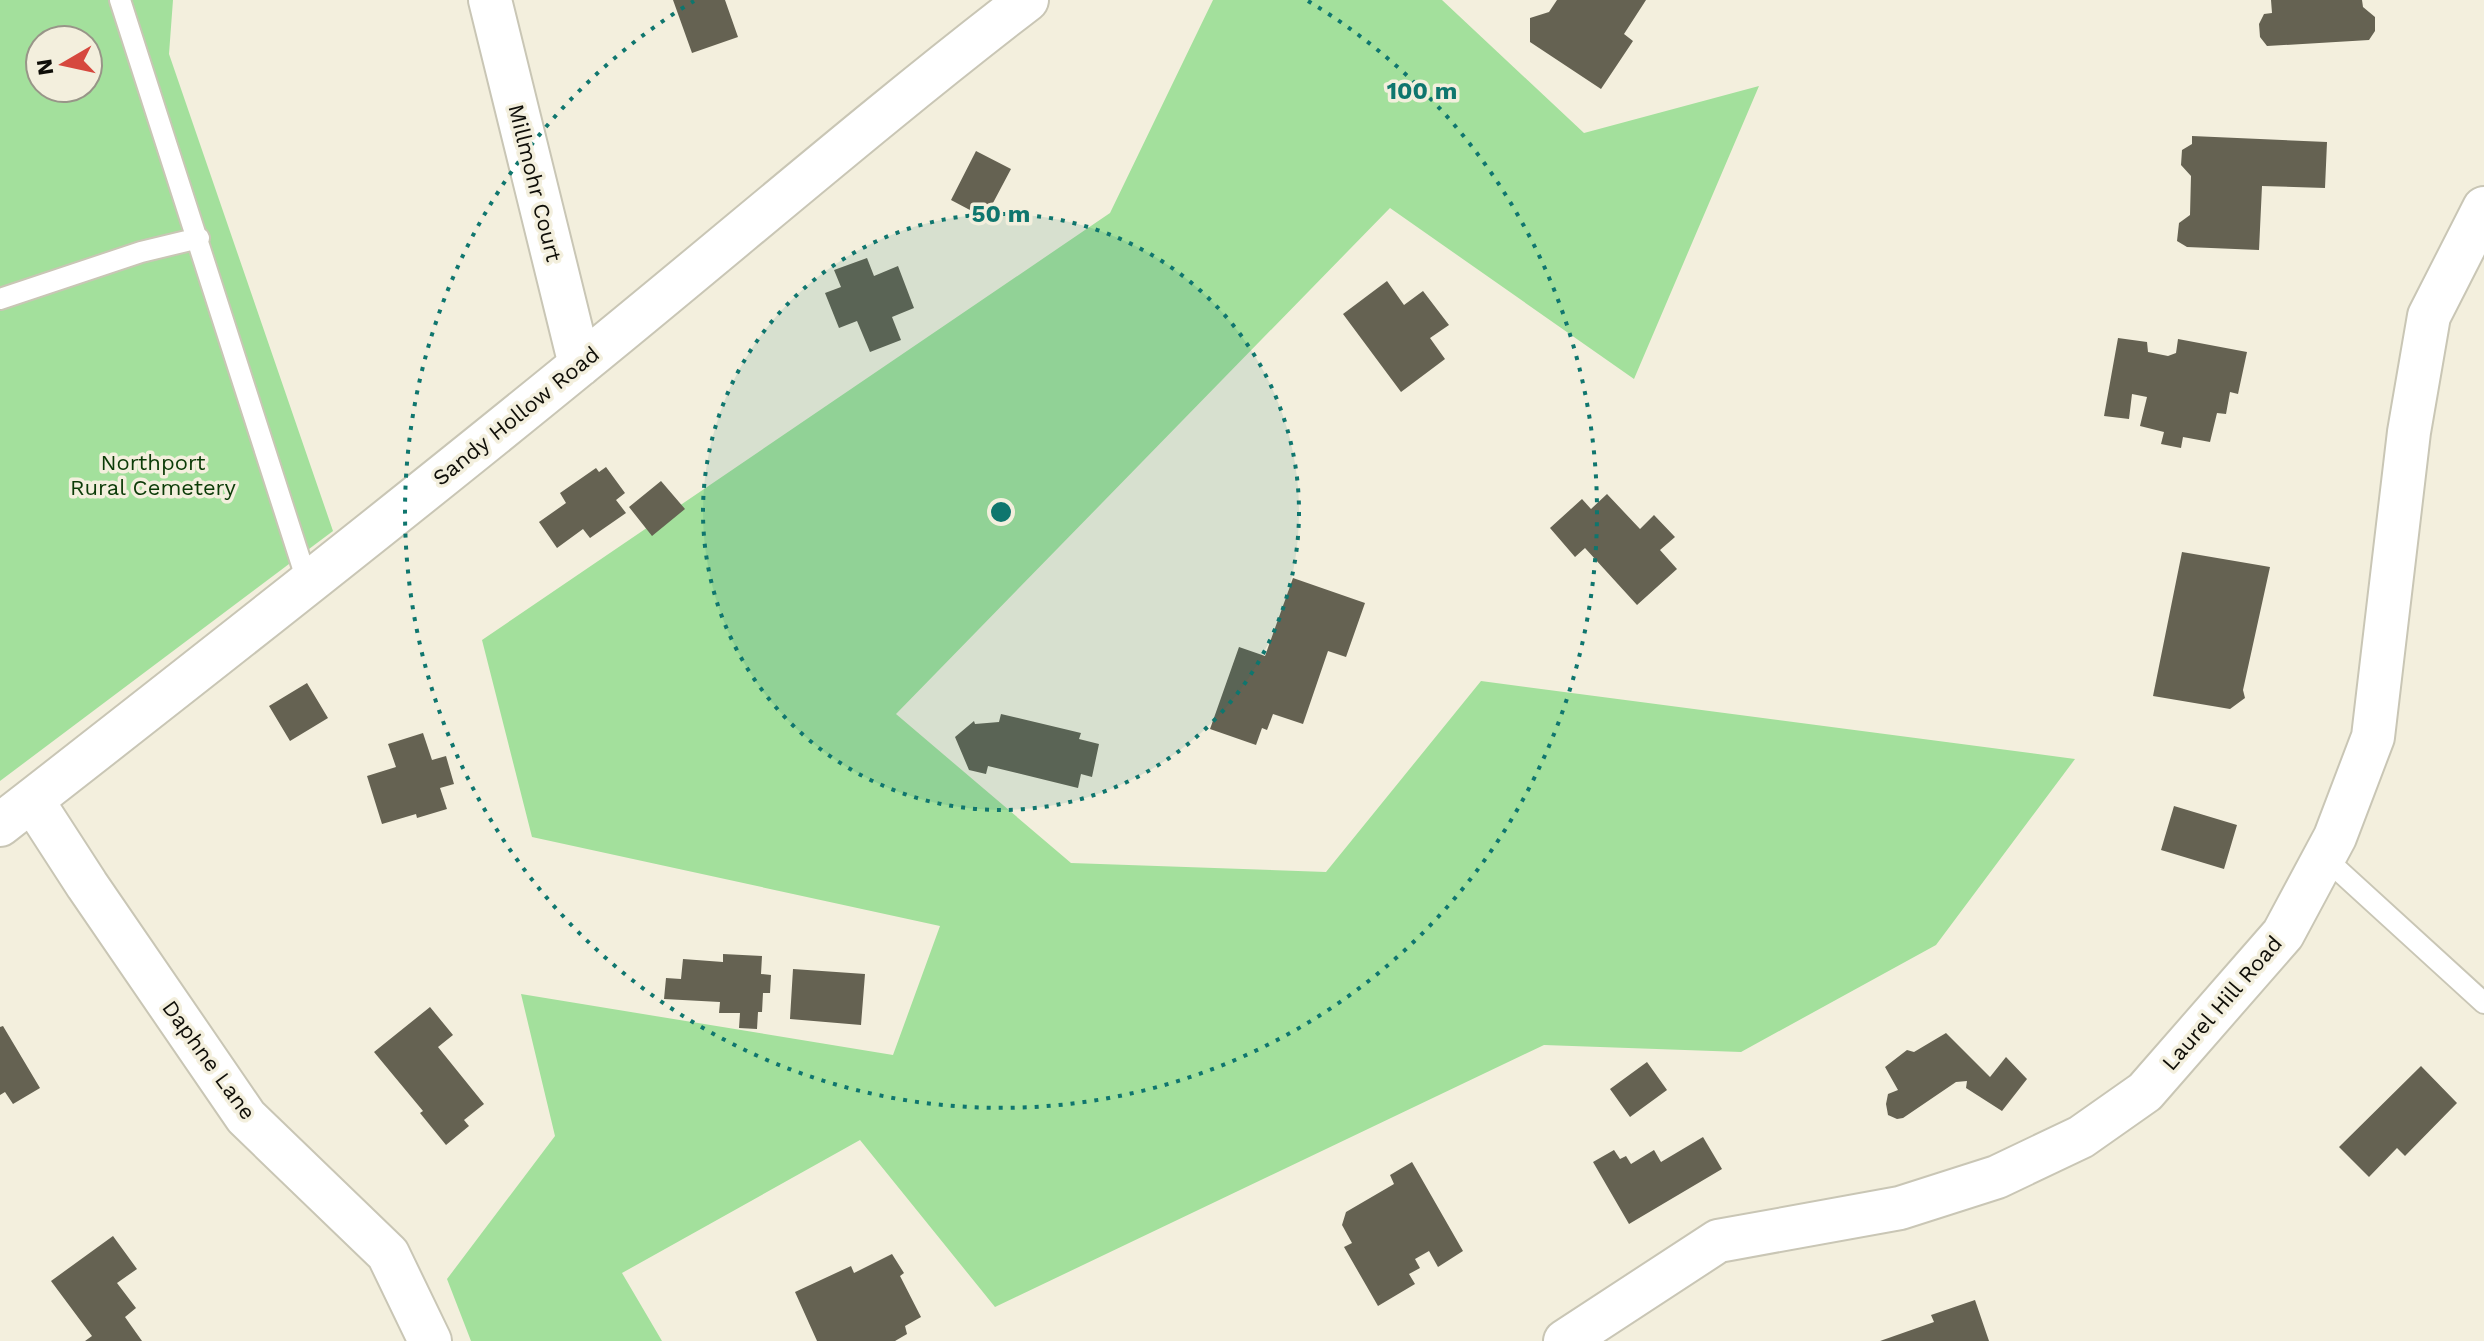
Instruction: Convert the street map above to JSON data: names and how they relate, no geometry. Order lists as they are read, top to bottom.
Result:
{
  "streets": {
    "street": [
      "Millmohr Court",
      "Sandy Hollow Road",
      "Laurel Hill Road",
      "Daphne Lane"
    ]
  },
  "crossings": [
    ["Millmohr Court", "Sandy Hollow Road"],
    ["Sandy Hollow Road", "Daphne Lane"]
  ],
  "parks": ["Northport Rural Cemetery"],
  "north": "left",
  "rings": ["100 m", "50 m"]
}
